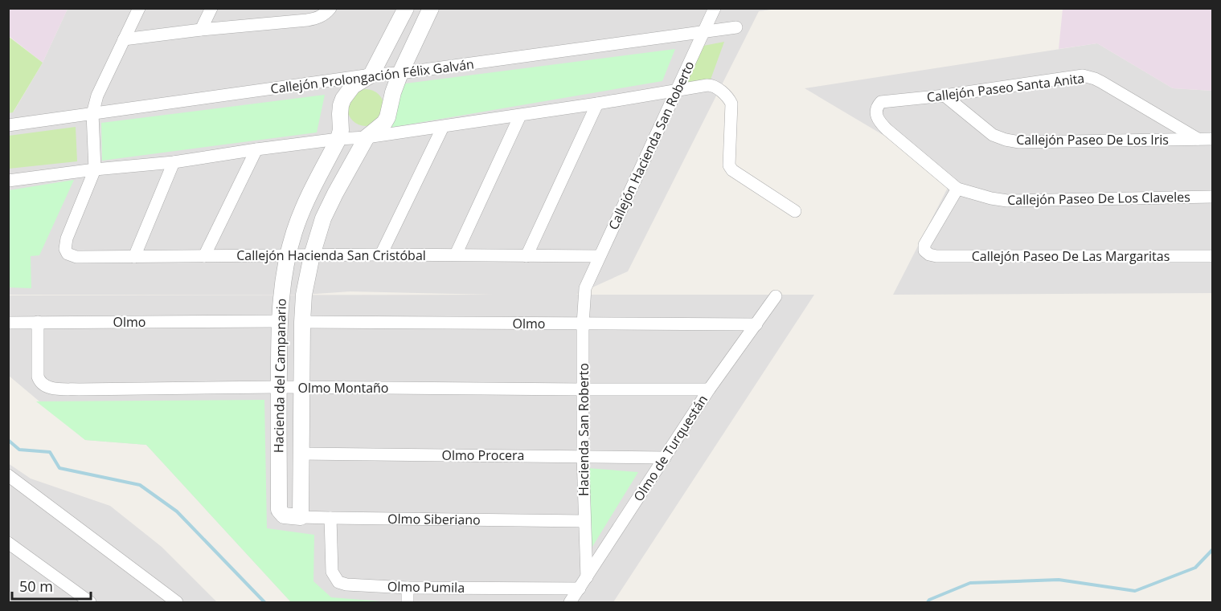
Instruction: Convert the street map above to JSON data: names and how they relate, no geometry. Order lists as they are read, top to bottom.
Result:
{
  "streets": {
    "street": [
      "Callejón Prolongación Félix Galván",
      "Callejón Paseo Santa Anita",
      "Callejón Paseo De Los Iris",
      "Callejón Hacienda San Roberto",
      "Callejón Paseo De Los Claveles",
      "Callejón Hacienda San Cristóbal",
      "Callejón Paseo De Las Margaritas",
      "Olmo",
      "Hacienda del Campanario",
      "Olmo Montaño",
      "Hacienda San Roberto",
      "Olmo de Turquestán",
      "Olmo Procera",
      "Olmo Siberiano",
      "Olmo Pumila"
    ]
  },
  "crossings": [
    ["Callejón Prolongación Félix Galván", "Callejón Hacienda San Roberto"],
    ["Callejón Prolongación Félix Galván", "Hacienda del Campanario"],
    ["Callejón Paseo Santa Anita", "Callejón Paseo De Los Iris"],
    ["Callejón Paseo Santa Anita", "Callejón Paseo De Los Claveles"],
    ["Callejón Paseo Santa Anita", "Callejón Paseo De Las Margaritas"],
    ["Callejón Hacienda San Roberto", "Callejón Hacienda San Cristóbal"],
    ["Callejón Hacienda San Roberto", "Hacienda San Roberto"],
    ["Callejón Paseo De Los Claveles", "Callejón Paseo De Las Margaritas"],
    ["Callejón Hacienda San Cristóbal", "Hacienda del Campanario"],
    ["Olmo", "Hacienda del Campanario"],
    ["Olmo", "Olmo Montaño"],
    ["Olmo", "Hacienda San Roberto"],
    ["Olmo", "Olmo de Turquestán"],
    ["Hacienda del Campanario", "Olmo Montaño"],
    ["Hacienda del Campanario", "Olmo Procera"],
    ["Hacienda del Campanario", "Olmo Siberiano"],
    ["Olmo Montaño", "Hacienda San Roberto"],
    ["Olmo Montaño", "Olmo de Turquestán"],
    ["Hacienda San Roberto", "Olmo de Turquestán"],
    ["Hacienda San Roberto", "Olmo Procera"],
    ["Hacienda San Roberto", "Olmo Siberiano"],
    ["Olmo de Turquestán", "Olmo Procera"],
    ["Olmo de Turquestán", "Olmo Pumila"],
    ["Olmo Siberiano", "Olmo Pumila"]
  ],
  "scale_bar": "50 m"
}
